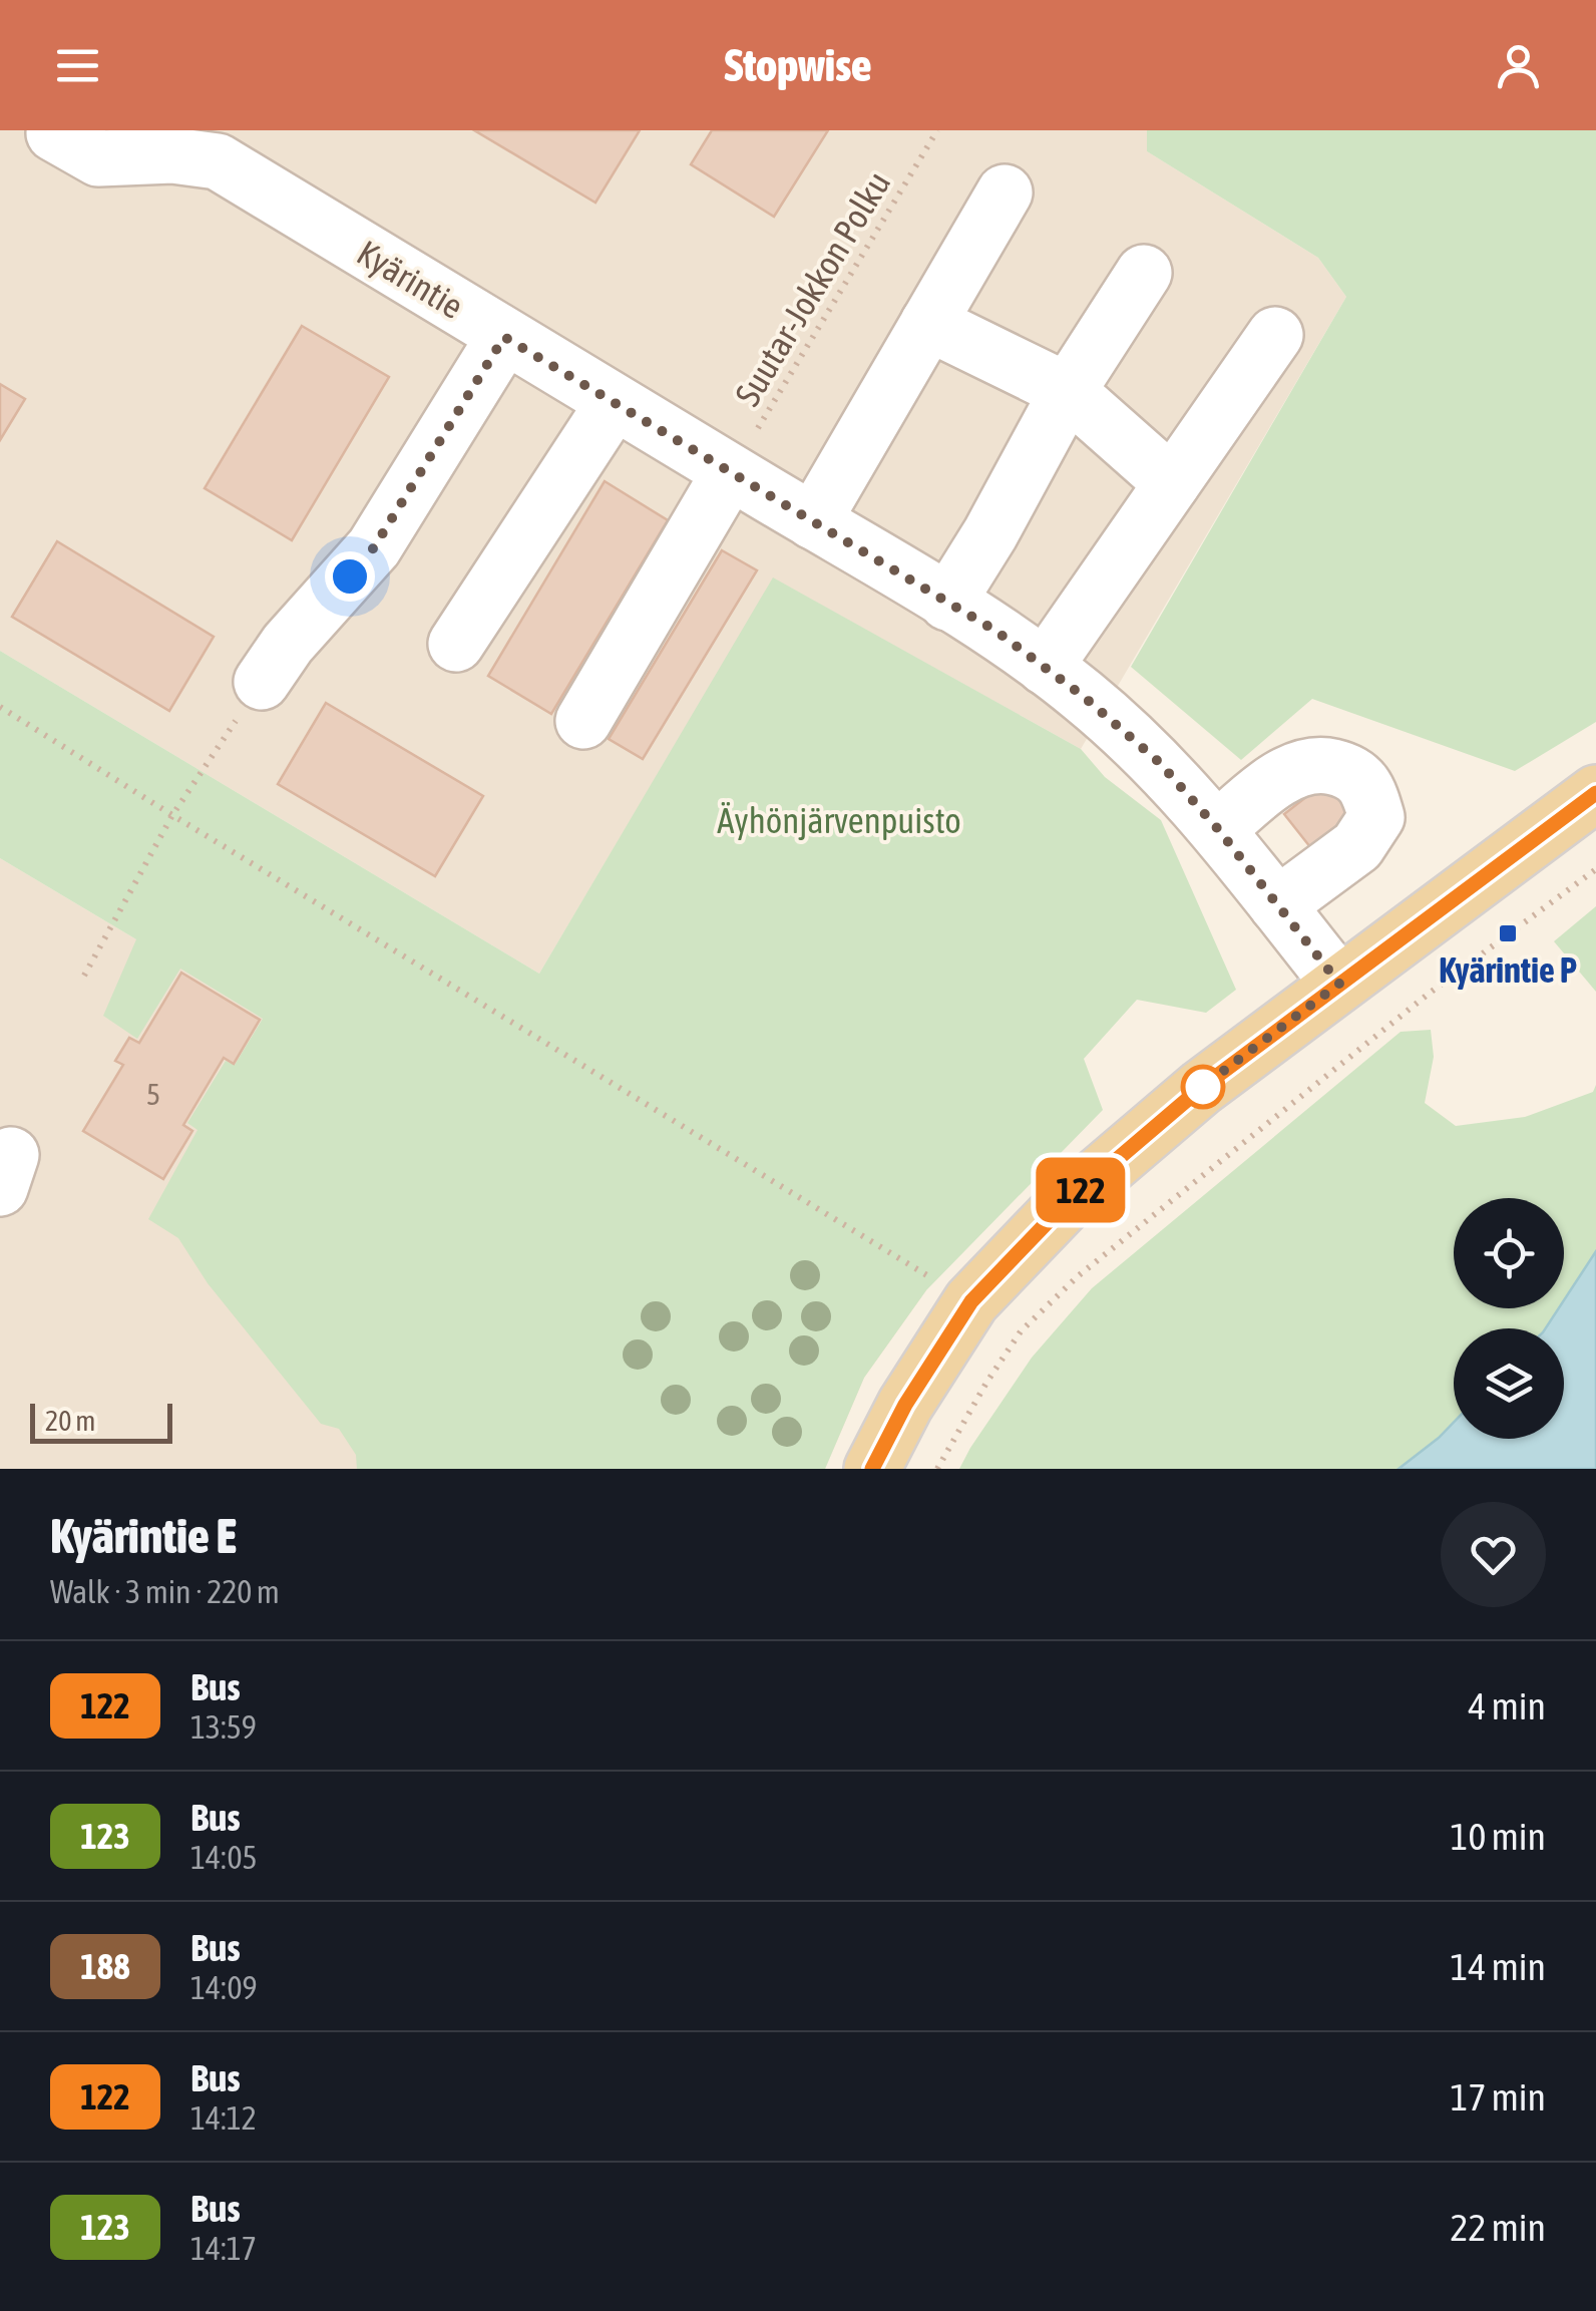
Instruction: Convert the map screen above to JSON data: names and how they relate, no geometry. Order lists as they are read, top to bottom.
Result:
{
  "streets": {
    "street": ["Kyärintie"],
    "path": ["Suutar-Jokkon Polku"]
  },
  "crossings": [
    ["Kyärintie", "Suutar-Jokkon Polku"]
  ],
  "parks": ["Äyhönjärvenpuisto"],
  "places": {
    "transit": ["Kyärintie P"]
  },
  "lines": ["bus line 122"],
  "house_numbers": ["5"],
  "scale_bar": "20 m",
  "page": {
    "header": "Stopwise",
    "on_map": "122",
    "scale": "20 m",
    "heading": ["Kyärintie E", "Walk · 3 min · 220 m"],
    "list": [
      {
        "mark": "122",
        "name": "Bus",
        "note": "13:59",
        "value": "4 min"
      },
      {
        "mark": "123",
        "name": "Bus",
        "note": "14:05",
        "value": "10 min"
      },
      {
        "mark": "188",
        "name": "Bus",
        "note": "14:09",
        "value": "14 min"
      },
      {
        "mark": "122",
        "name": "Bus",
        "note": "14:12",
        "value": "17 min"
      },
      {
        "mark": "123",
        "name": "Bus",
        "note": "14:17",
        "value": "22 min"
      }
    ]
  }
}
